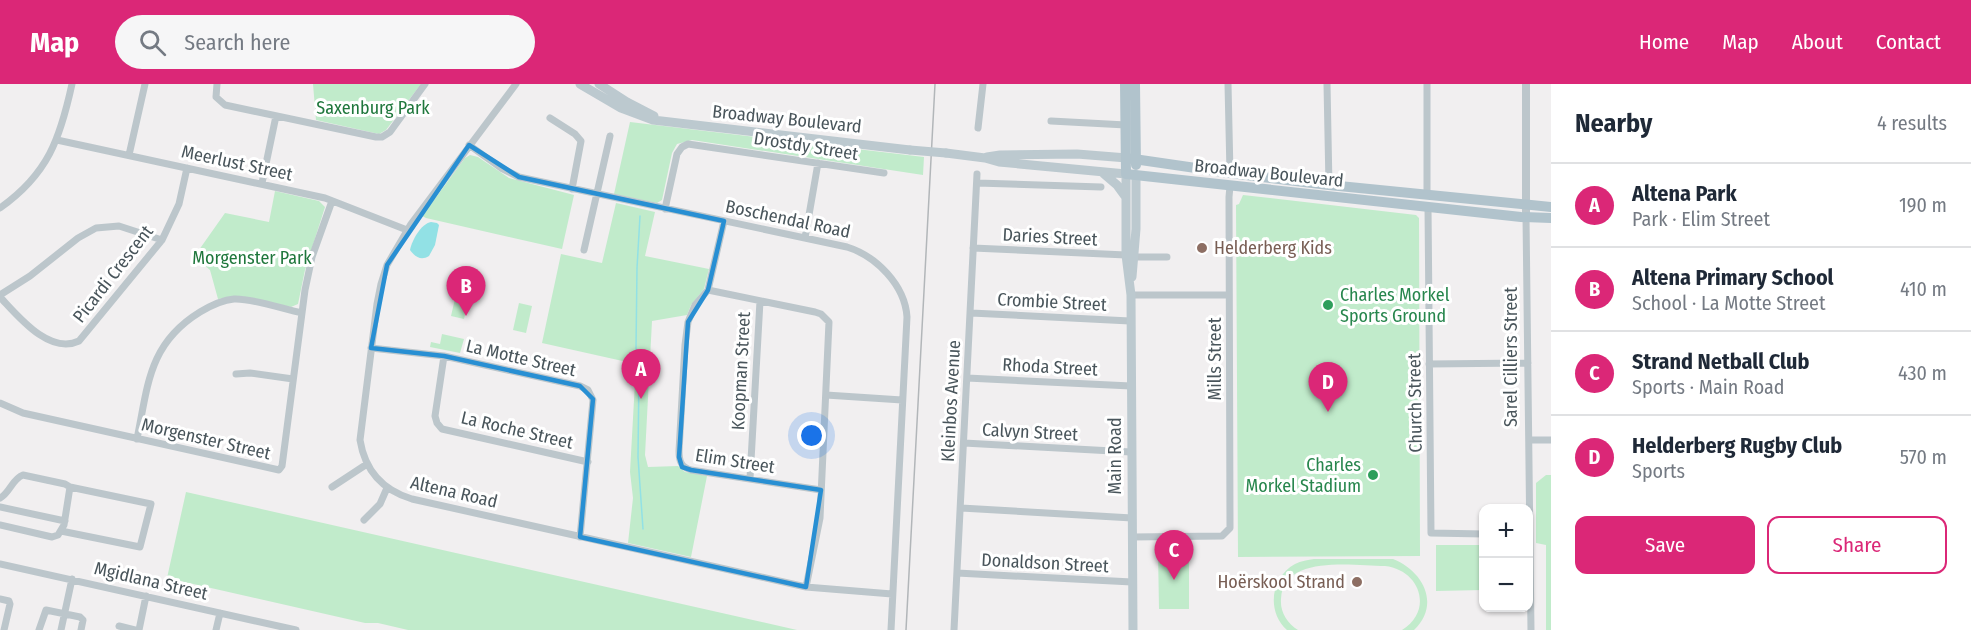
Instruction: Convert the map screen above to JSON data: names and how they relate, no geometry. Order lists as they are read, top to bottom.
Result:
{
  "streets": {
    "main road": ["Broadway Boulevard", "Main Road"],
    "street": [
      "Drostdy Street",
      "Meerlust Street",
      "Boschendal Road",
      "Daries Street",
      "Picardi Crescent",
      "Crombie Street",
      "Sarel Cilliers Street",
      "La Motte Street",
      "Mills Street",
      "Rhoda Street",
      "Koopman Street",
      "Kleinbos Avenue",
      "Church Street",
      "La Roche Street",
      "Calvyn Street",
      "Morgenster Street",
      "Elim Street",
      "Altena Road",
      "Donaldson Street",
      "Mgidlana Street"
    ]
  },
  "crossings": [
    ["Broadway Boulevard", "Sarel Cilliers Street"],
    ["Broadway Boulevard", "Mills Street"],
    ["Broadway Boulevard", "Church Street"],
    ["Broadway Boulevard", "Main Road"],
    ["Drostdy Street", "Boschendal Road"],
    ["Meerlust Street", "Picardi Crescent"],
    ["Meerlust Street", "Morgenster Street"],
    ["Meerlust Street", "Altena Road"],
    ["Boschendal Road", "Elim Street"],
    ["Boschendal Road", "Altena Road"],
    ["Daries Street", "Kleinbos Avenue"],
    ["Daries Street", "Main Road"],
    ["Crombie Street", "Kleinbos Avenue"],
    ["Crombie Street", "Main Road"],
    ["La Motte Street", "La Roche Street"],
    ["La Motte Street", "Altena Road"],
    ["Mills Street", "Main Road"],
    ["Rhoda Street", "Kleinbos Avenue"],
    ["Rhoda Street", "Main Road"],
    ["Koopman Street", "Elim Street"],
    ["Kleinbos Avenue", "Calvyn Street"],
    ["Kleinbos Avenue", "Donaldson Street"],
    ["Calvyn Street", "Main Road"],
    ["Main Road", "Donaldson Street"]
  ],
  "parks": ["Saxenburg Park", "Morgenster Park"],
  "places": [
    "Helderberg Kids",
    "Charles Morkel Sports Ground",
    "Charles Morkel Stadium",
    "Hoërskool Strand"
  ],
  "page": {
    "header": "Map",
    "search": "Search here",
    "nav": [
      "Home",
      "Map",
      "About",
      "Contact"
    ],
    "heading": ["Nearby", "4 results"],
    "list": [
      {
        "mark": "A",
        "name": "Altena Park",
        "note": "Park · Elim Street",
        "value": "190 m"
      },
      {
        "mark": "B",
        "name": "Altena Primary School",
        "note": "School · La Motte Street",
        "value": "410 m"
      },
      {
        "mark": "C",
        "name": "Strand Netball Club",
        "note": "Sports · Main Road",
        "value": "430 m"
      },
      {
        "mark": "D",
        "name": "Helderberg Rugby Club",
        "note": "Sports",
        "value": "570 m"
      }
    ],
    "pins": [
      "B",
      "A",
      "D",
      "C"
    ],
    "buttons": ["Save", "Share"],
    "map_buttons": ["+", "−"]
  }
}
